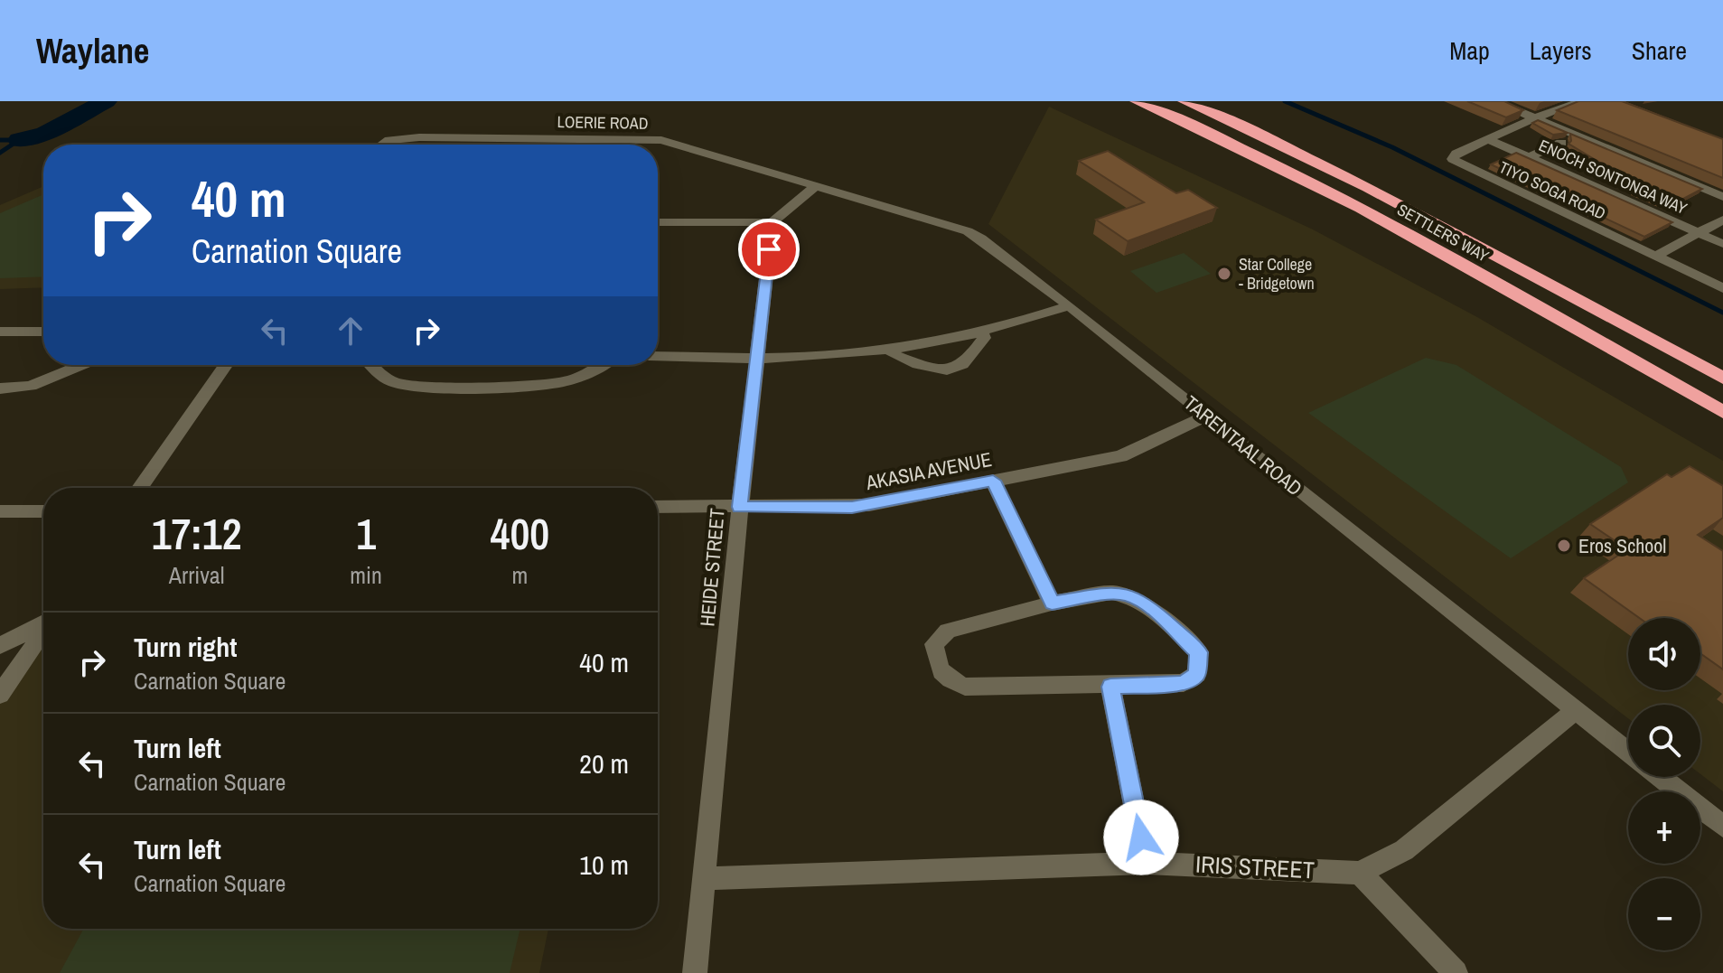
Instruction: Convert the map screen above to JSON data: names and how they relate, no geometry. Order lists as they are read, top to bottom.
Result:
{
  "streets": {
    "highway": ["SETTLERS WAY"],
    "street": [
      "LOERIE ROAD",
      "ENOCH SONTONGA WAY",
      "TIYO SOGA ROAD",
      "TARENTAAL ROAD",
      "AKASIA AVENUE",
      "HEIDE STREET",
      "IRIS STREET"
    ]
  },
  "crossings": [
    ["LOERIE ROAD", "TARENTAAL ROAD"],
    ["ENOCH SONTONGA WAY", "TIYO SOGA ROAD"],
    ["TARENTAAL ROAD", "AKASIA AVENUE"],
    ["TARENTAAL ROAD", "IRIS STREET"],
    ["AKASIA AVENUE", "HEIDE STREET"],
    ["HEIDE STREET", "IRIS STREET"]
  ],
  "places": ["Star College - Bridgetown", "Eros School"],
  "page": {
    "header": "Waylane",
    "nav": ["Map", "Layers", "Share"],
    "turn": ["40 m", "Carnation Square"],
    "eta": [
      "17:12",
      "Arrival",
      "1",
      "min",
      "400",
      "m"
    ],
    "list": [
      {
        "name": "Turn right",
        "note": "Carnation Square",
        "value": "40 m"
      },
      {
        "name": "Turn left",
        "note": "Carnation Square",
        "value": "20 m"
      },
      {
        "name": "Turn left",
        "note": "Carnation Square",
        "value": "10 m"
      }
    ],
    "map_buttons": ["+", "−"]
  }
}
